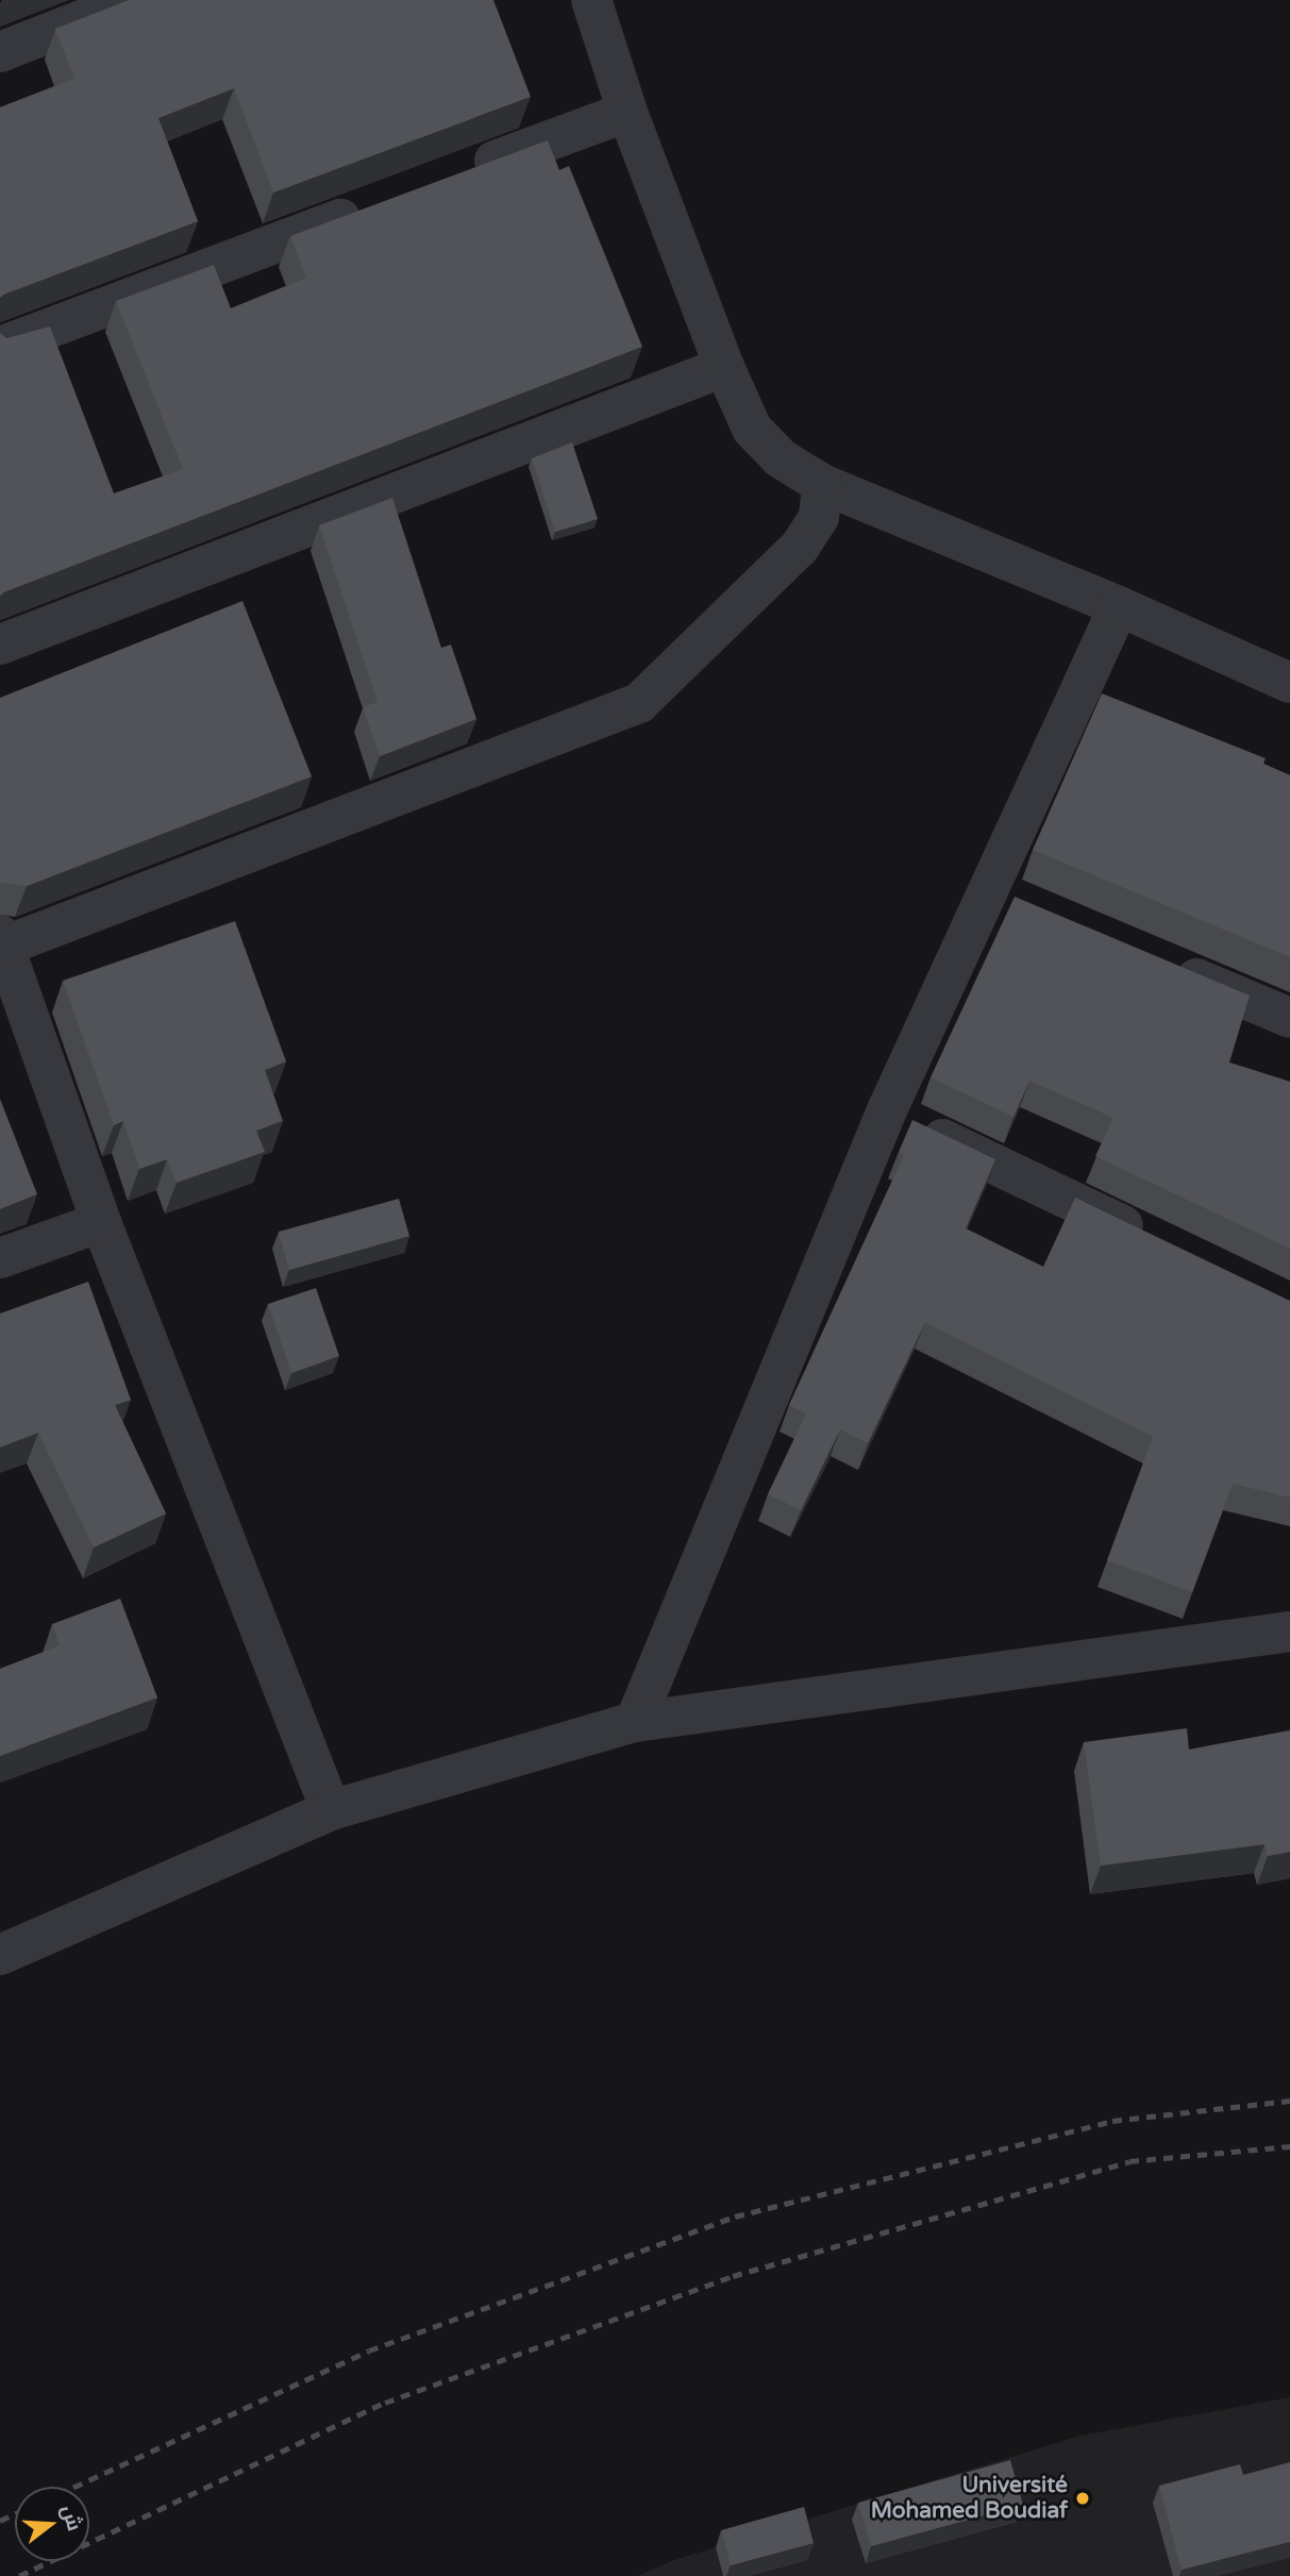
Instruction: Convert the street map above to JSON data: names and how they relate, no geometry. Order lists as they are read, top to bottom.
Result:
{
  "places": ["Université Mohamed Boudiaf"],
  "north": "right"
}
